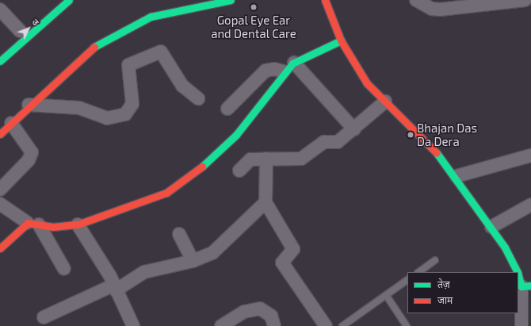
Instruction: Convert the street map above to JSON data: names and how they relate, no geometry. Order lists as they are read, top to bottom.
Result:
{
  "places": ["Gopal Eye Ear and Dental Care", "Bhajan Das Da Dera"],
  "legend": ["तेज़", "जाम"],
  "north": "top right"
}
